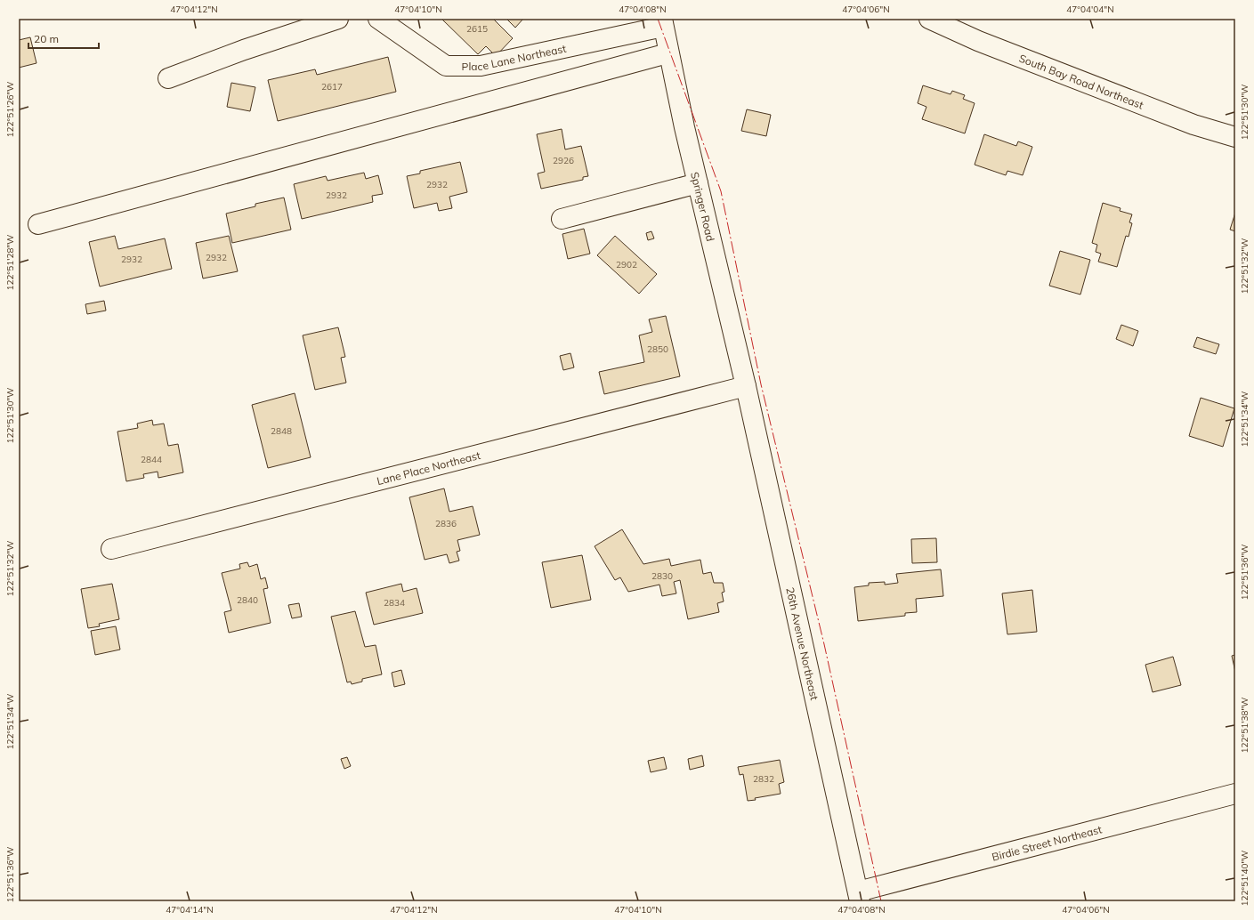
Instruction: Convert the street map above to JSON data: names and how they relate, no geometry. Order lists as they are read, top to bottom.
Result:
{
  "streets": {
    "street": [
      "Place Lane Northeast",
      "South Bay Road Northeast",
      "Springer Road",
      "Lane Place Northeast",
      "26th Avenue Northeast",
      "Birdie Street Northeast"
    ]
  },
  "crossings": [
    ["Place Lane Northeast", "Springer Road"],
    ["Springer Road", "Lane Place Northeast"],
    ["Springer Road", "26th Avenue Northeast"],
    ["Lane Place Northeast", "26th Avenue Northeast"],
    ["26th Avenue Northeast", "Birdie Street Northeast"]
  ],
  "house_numbers": [
    "2615",
    "2617",
    "2926",
    "2932",
    "2932",
    "2932",
    "2932",
    "2902",
    "2850",
    "2848",
    "2844",
    "2836",
    "2830",
    "2840",
    "2834",
    "2832"
  ],
  "scale_bar": "20 m",
  "coordinates": [
    "47°04'12\"N",
    "47°04'10\"N",
    "47°04'08\"N",
    "47°04'06\"N",
    "47°04'04\"N",
    "122°51'26\"W",
    "122°51'30\"W",
    "122°51'28\"W",
    "122°51'32\"W",
    "122°51'34\"W",
    "122°51'36\"W",
    "122°51'38\"W",
    "122°51'40\"W",
    "47°04'14\"N"
  ]
}
